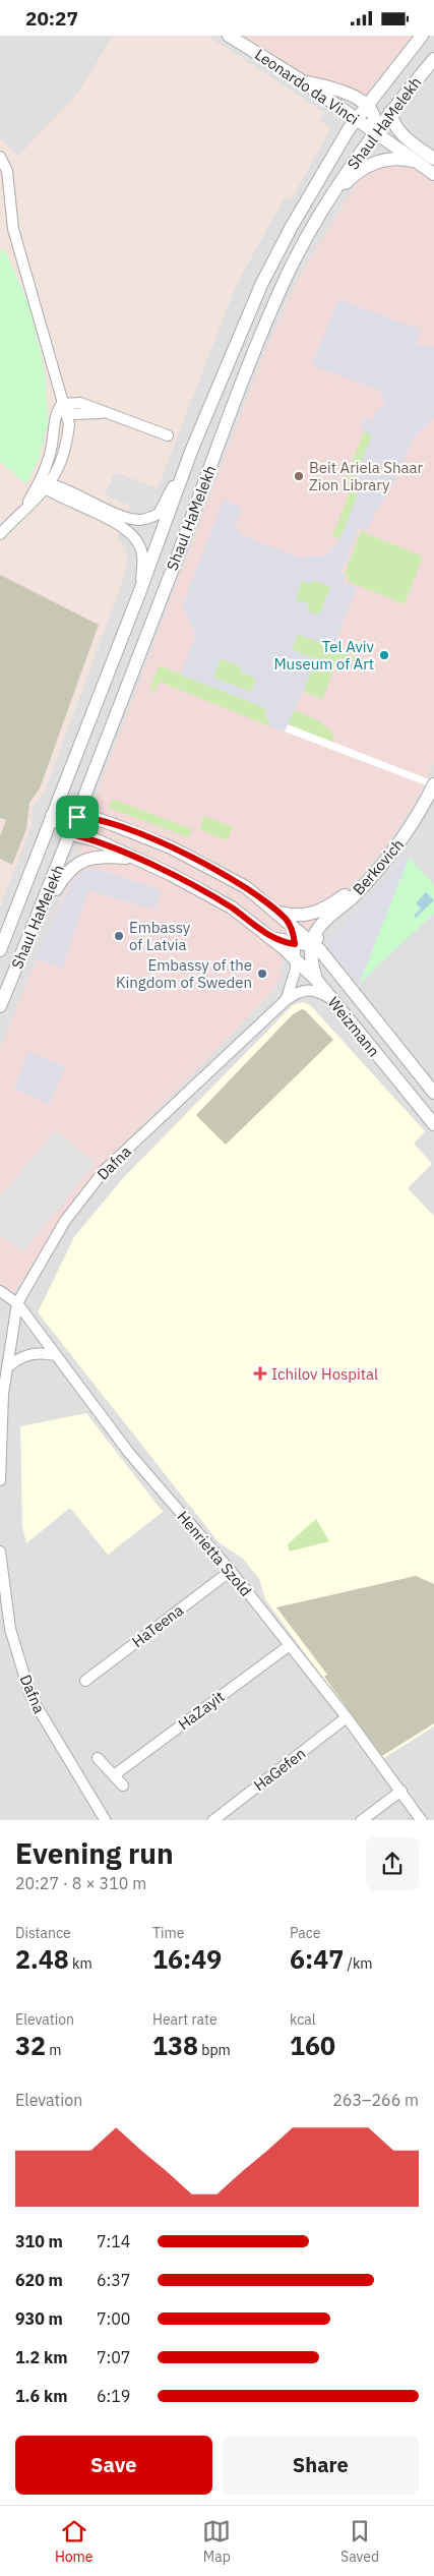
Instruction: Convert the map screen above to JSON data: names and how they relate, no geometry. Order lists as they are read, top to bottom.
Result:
{
  "streets": {
    "street": [
      "Leonardo da Vinci",
      "Shaul HaMelekh",
      "Berkovich",
      "Weizmann",
      "Dafna",
      "Henrietta Szold",
      "HaTeena",
      "HaZayit",
      "HaGefen"
    ]
  },
  "crossings": [
    ["Leonardo da Vinci", "Shaul HaMelekh"],
    ["Shaul HaMelekh", "Weizmann"],
    ["Berkovich", "Weizmann"],
    ["Weizmann", "Dafna"],
    ["Dafna", "Henrietta Szold"],
    ["Henrietta Szold", "HaTeena"],
    ["Henrietta Szold", "HaZayit"],
    ["Henrietta Szold", "HaGefen"]
  ],
  "places": {
    "other": [
      "Beit Ariela Shaar Zion Library",
      "Tel Aviv Museum of Art",
      "Embassy of Latvia",
      "Embassy of the Kingdom of Sweden"
    ],
    "health": ["Ichilov Hospital"]
  },
  "page": {
    "status": "20:27",
    "heading": ["Evening run", "20:27 · 8 × 310 m"],
    "stats": [
      ["Distance", "2.48 km"],
      ["Time", "16:49"],
      ["Pace", "6:47 /km"],
      ["Elevation", "32 m"],
      ["Heart rate", "138 bpm"],
      ["kcal", "160"]
    ],
    "chart": ["Elevation", "263–266 m"],
    "list": [
      {
        "name": "310 m",
        "note": "7:14"
      },
      {
        "name": "620 m",
        "note": "6:37"
      },
      {
        "name": "930 m",
        "note": "7:00"
      },
      {
        "name": "1.2 km",
        "note": "7:07"
      },
      {
        "name": "1.6 km",
        "note": "6:19"
      }
    ],
    "buttons": ["Save", "Share"],
    "tabs": ["Home", "Map", "Saved"]
  }
}
